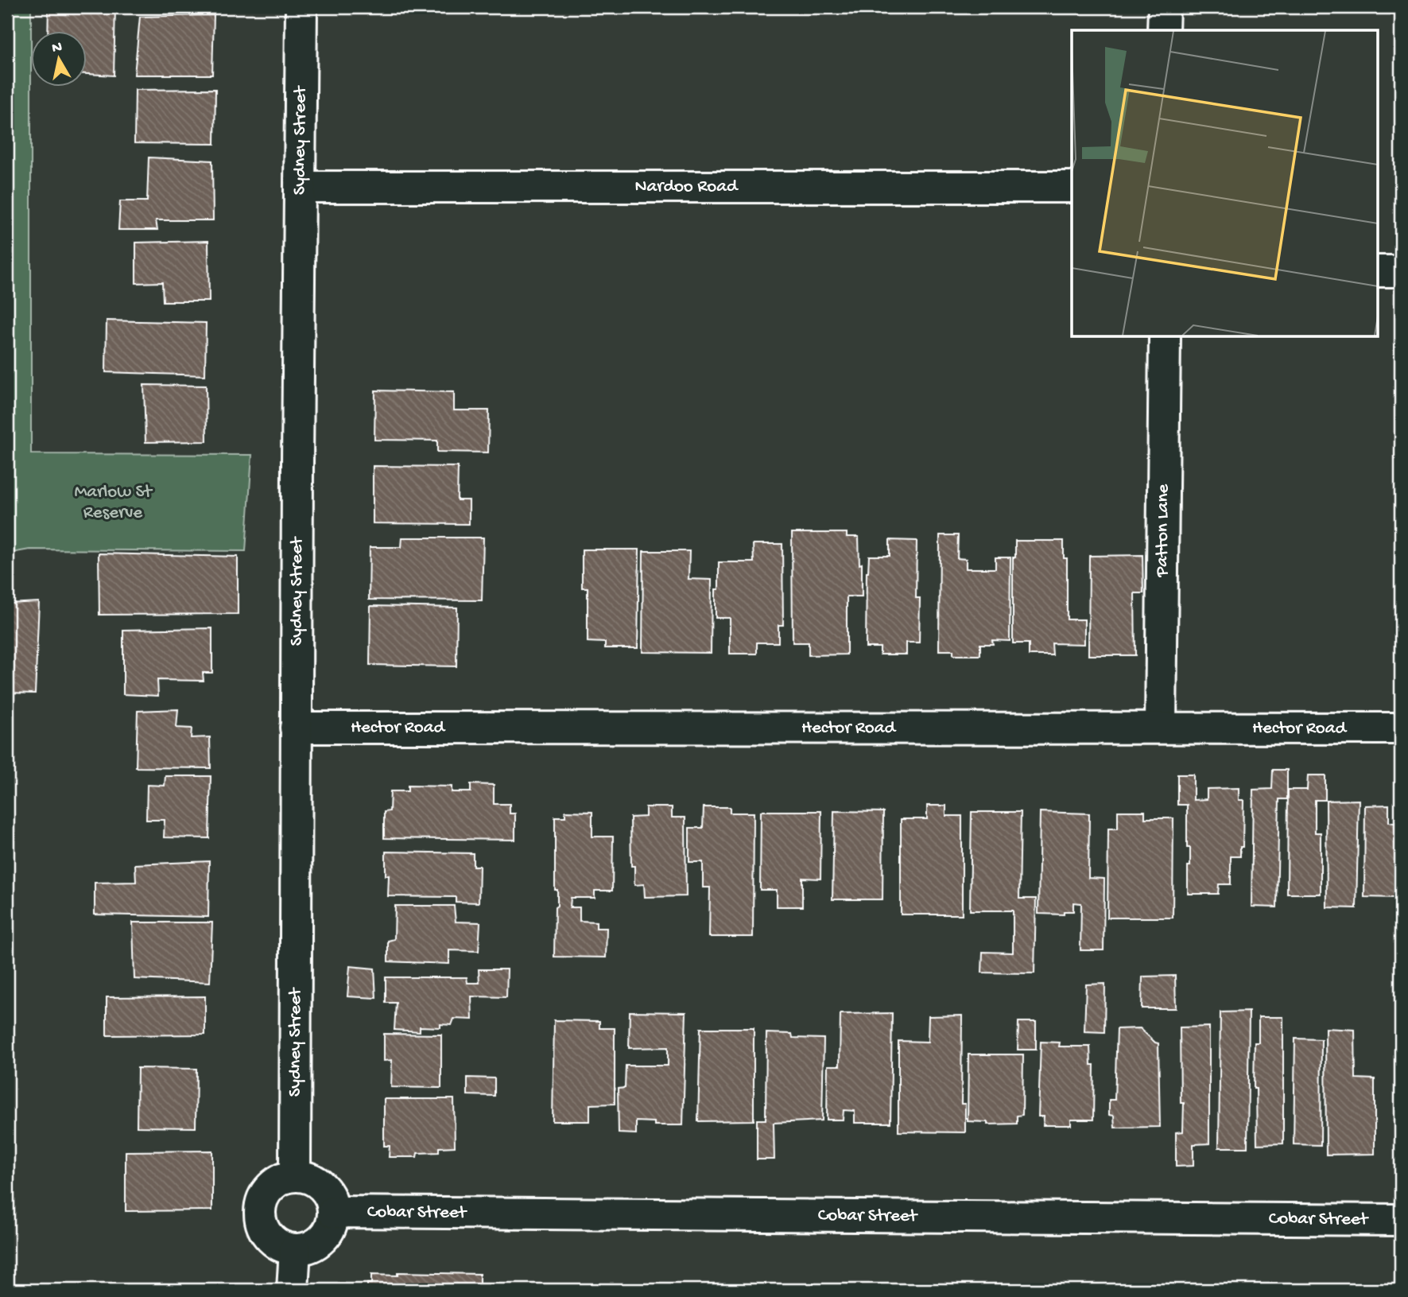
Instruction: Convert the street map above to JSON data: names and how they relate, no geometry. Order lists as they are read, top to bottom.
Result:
{
  "streets": {
    "street": [
      "Sydney Street",
      "Nardoo Road",
      "Patton Lane",
      "Hector Road",
      "Cobar Street"
    ]
  },
  "crossings": [
    ["Sydney Street", "Nardoo Road"],
    ["Sydney Street", "Hector Road"],
    ["Sydney Street", "Cobar Street"],
    ["Patton Lane", "Hector Road"]
  ],
  "parks": ["Marlow St Reserve"],
  "north": "top"
}
